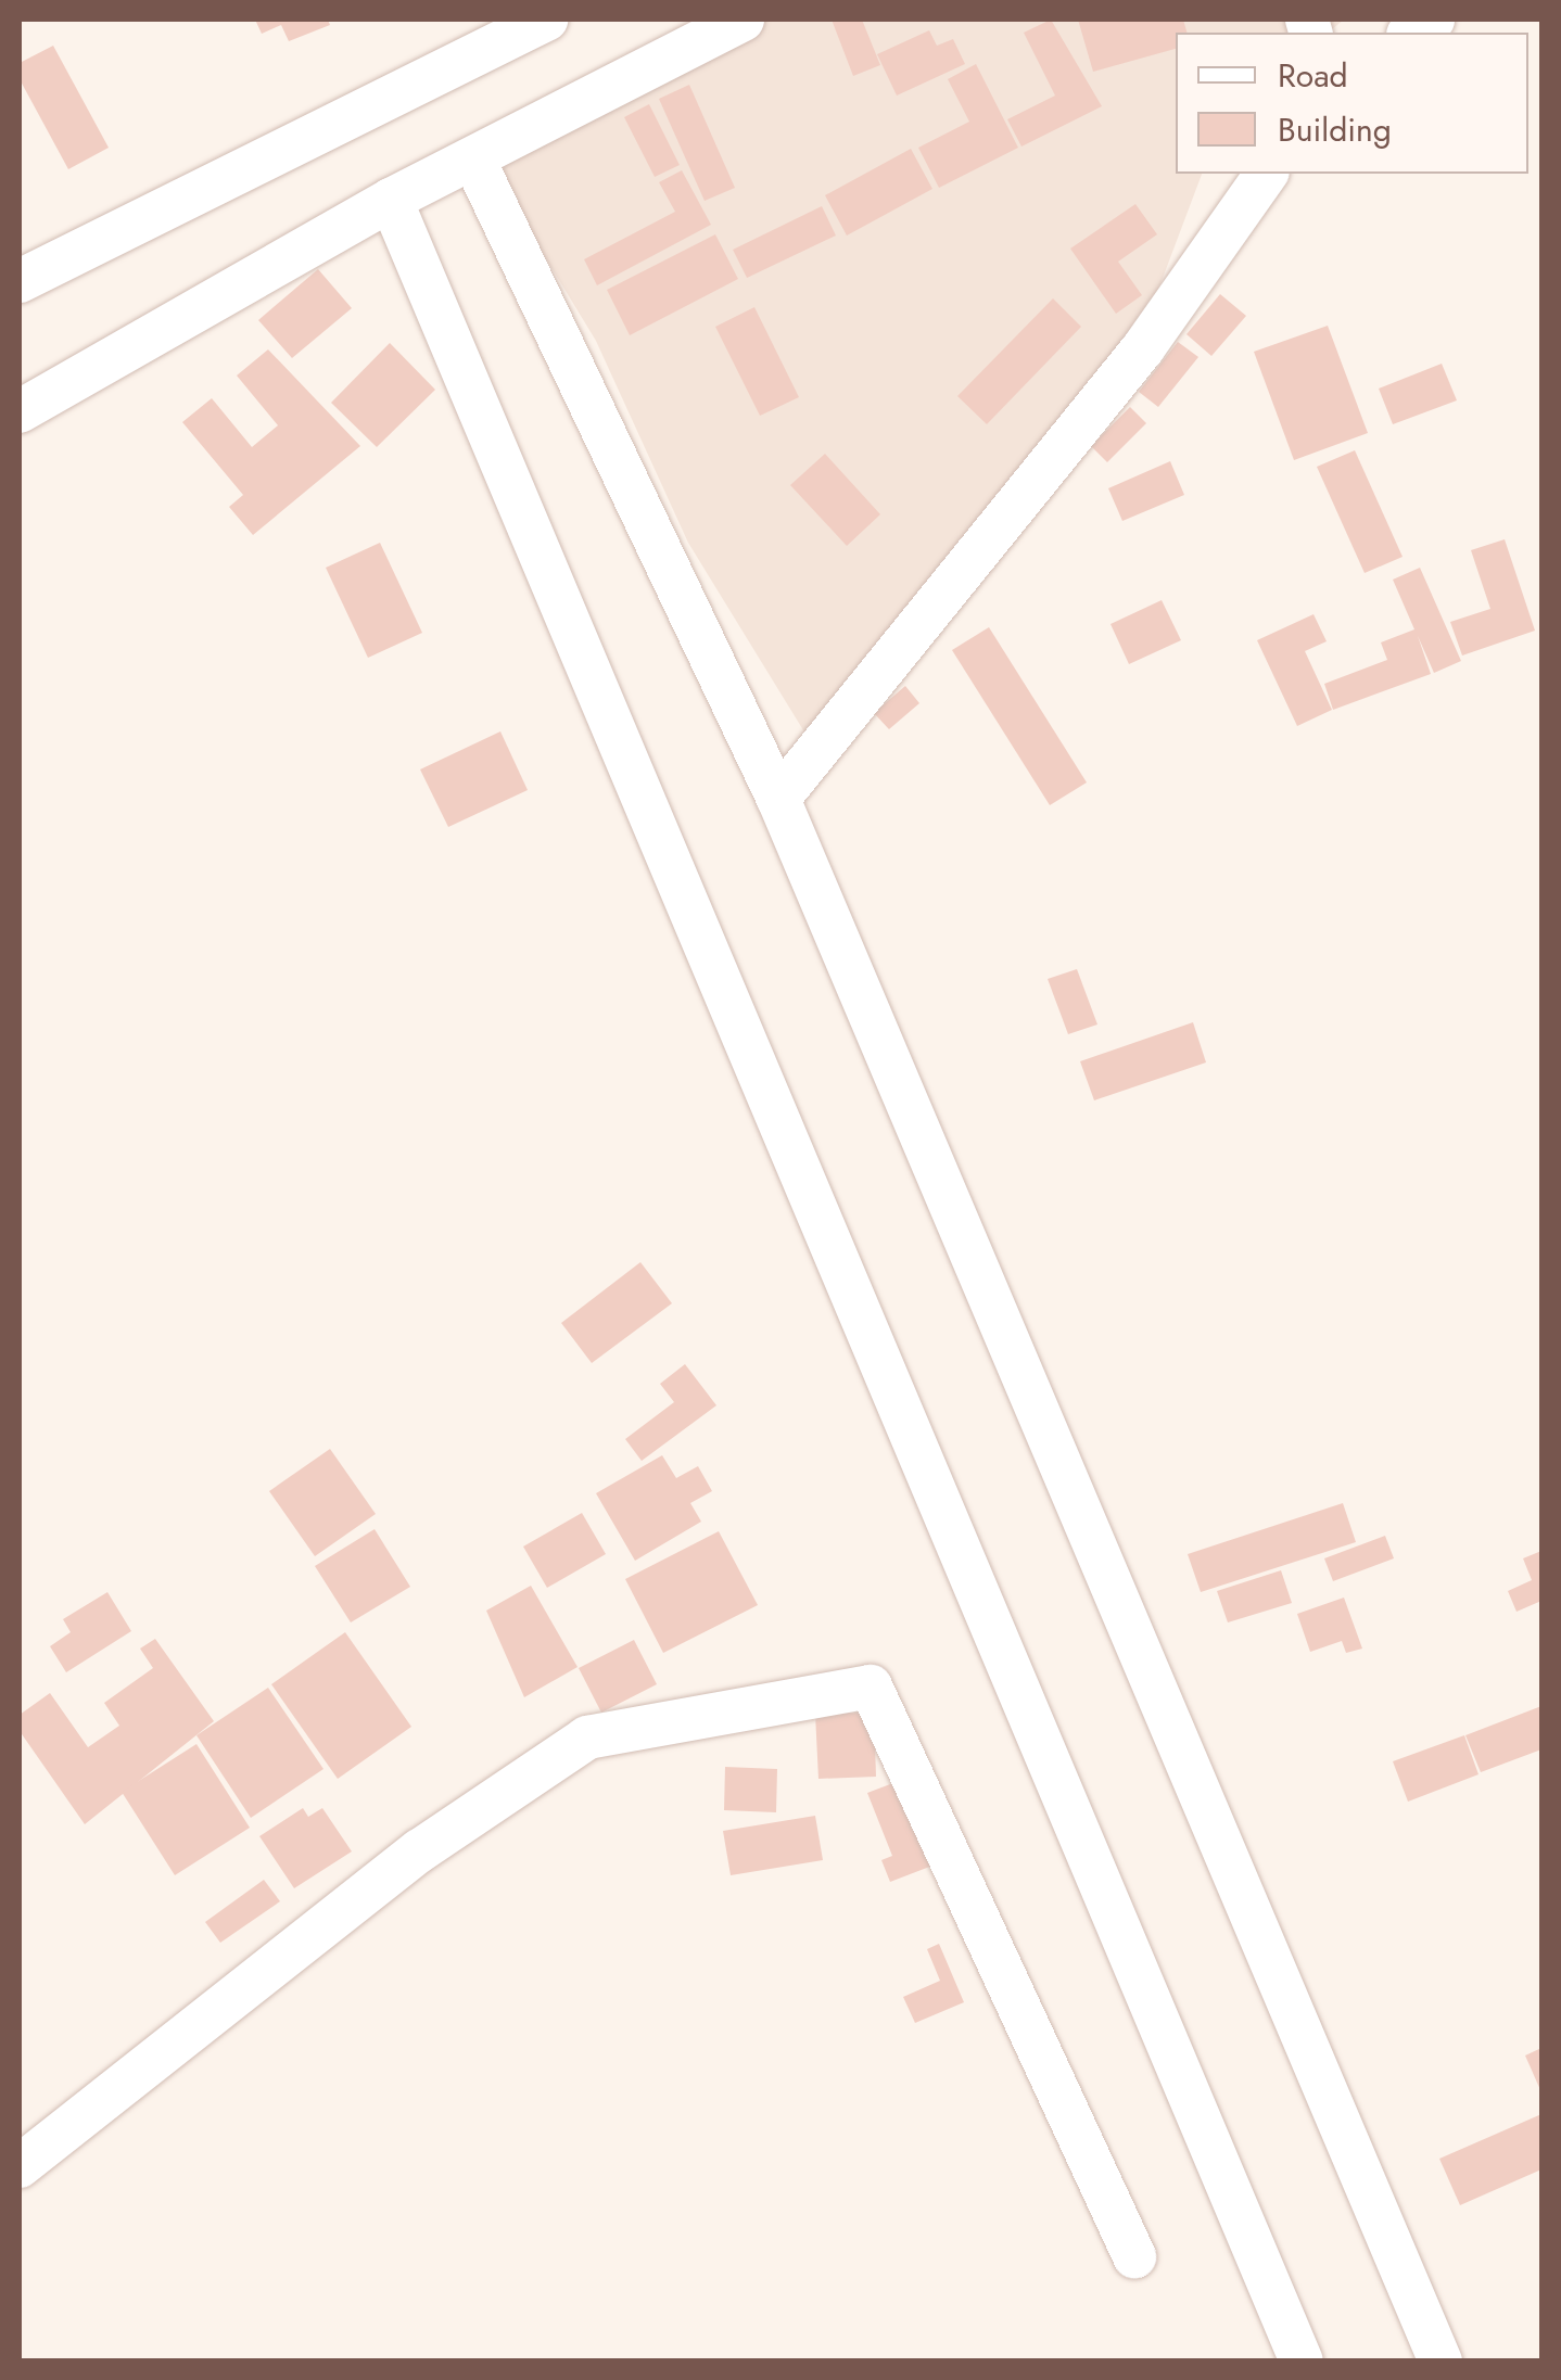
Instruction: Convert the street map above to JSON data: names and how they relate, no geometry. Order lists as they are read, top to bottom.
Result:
{
  "legend": ["Road", "Building"]
}
